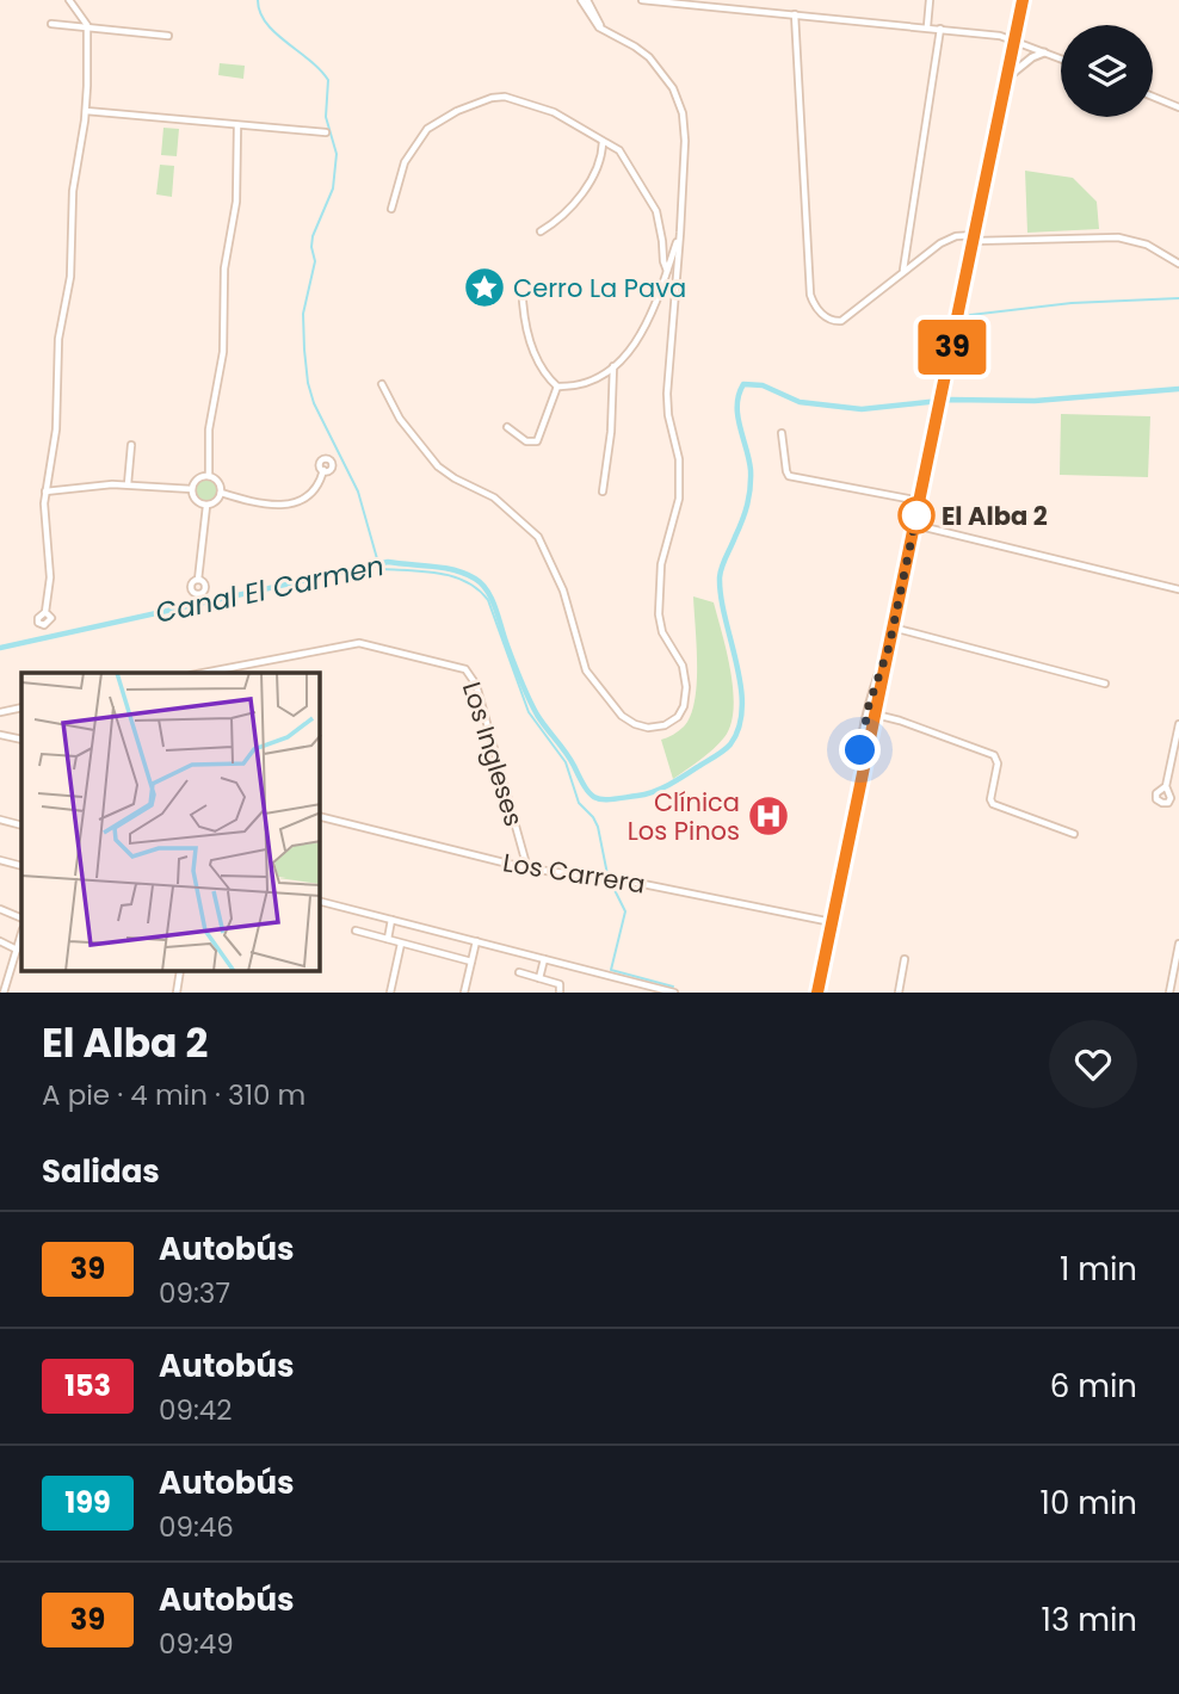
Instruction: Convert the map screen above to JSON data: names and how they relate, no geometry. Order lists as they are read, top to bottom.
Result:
{
  "streets": {
    "street": ["Los Ingleses", "Los Carrera"]
  },
  "crossings": [
    ["Los Ingleses", "Los Carrera"]
  ],
  "water": ["Canal El Carmen"],
  "places": {
    "place": ["Cerro La Pava"],
    "other": ["El Alba 2"],
    "hospital": ["Clínica Los Pinos"]
  },
  "lines": ["bus line 39"],
  "page": {
    "on_map": "39",
    "heading": [
      ["El Alba 2", "A pie · 4 min · 310 m"],
      "Salidas"
    ],
    "list": [
      {
        "mark": "39",
        "name": "Autobús",
        "note": "09:37",
        "value": "1 min"
      },
      {
        "mark": "153",
        "name": "Autobús",
        "note": "09:42",
        "value": "6 min"
      },
      {
        "mark": "199",
        "name": "Autobús",
        "note": "09:46",
        "value": "10 min"
      },
      {
        "mark": "39",
        "name": "Autobús",
        "note": "09:49",
        "value": "13 min"
      }
    ]
  }
}
